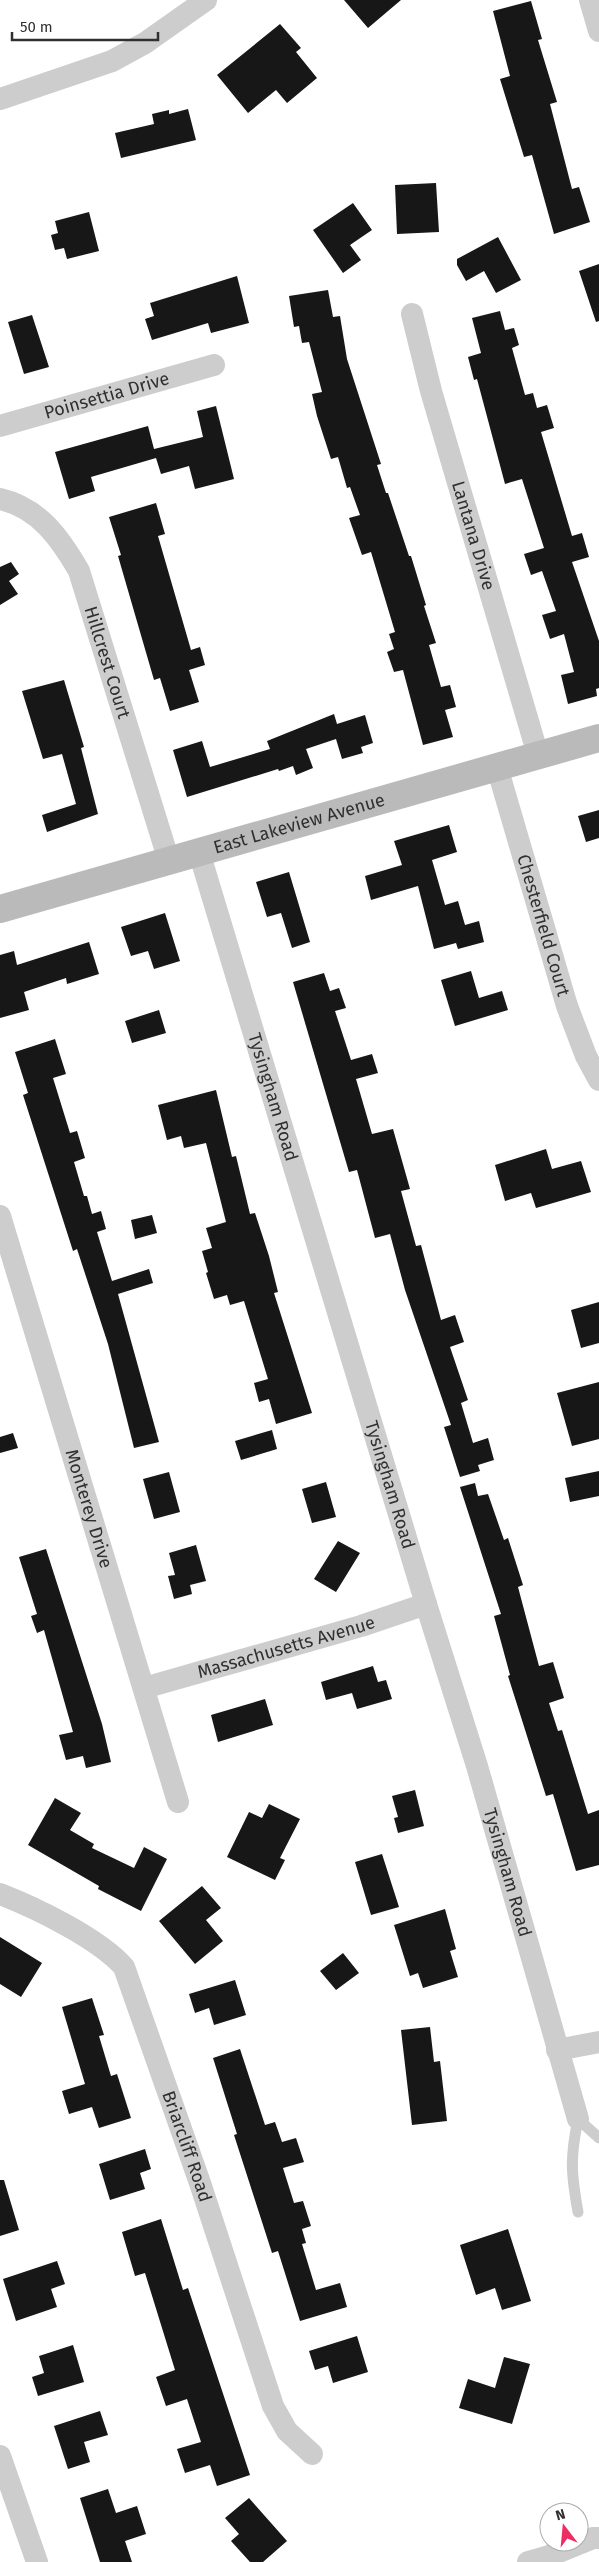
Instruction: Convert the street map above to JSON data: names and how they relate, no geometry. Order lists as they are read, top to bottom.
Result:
{
  "streets": {
    "street": [
      "Poinsettia Drive",
      "Lantana Drive",
      "Hillcrest Court",
      "East Lakeview Avenue",
      "Chesterfield Court",
      "Tysingham Road",
      "Monterey Drive",
      "Massachusetts Avenue",
      "Briarcliff Road"
    ]
  },
  "crossings": [
    ["Lantana Drive", "East Lakeview Avenue"],
    ["Hillcrest Court", "East Lakeview Avenue"],
    ["East Lakeview Avenue", "Chesterfield Court"],
    ["East Lakeview Avenue", "Tysingham Road"],
    ["Tysingham Road", "Massachusetts Avenue"],
    ["Monterey Drive", "Massachusetts Avenue"]
  ],
  "scale_bar": "50 m",
  "north": "top"
}
